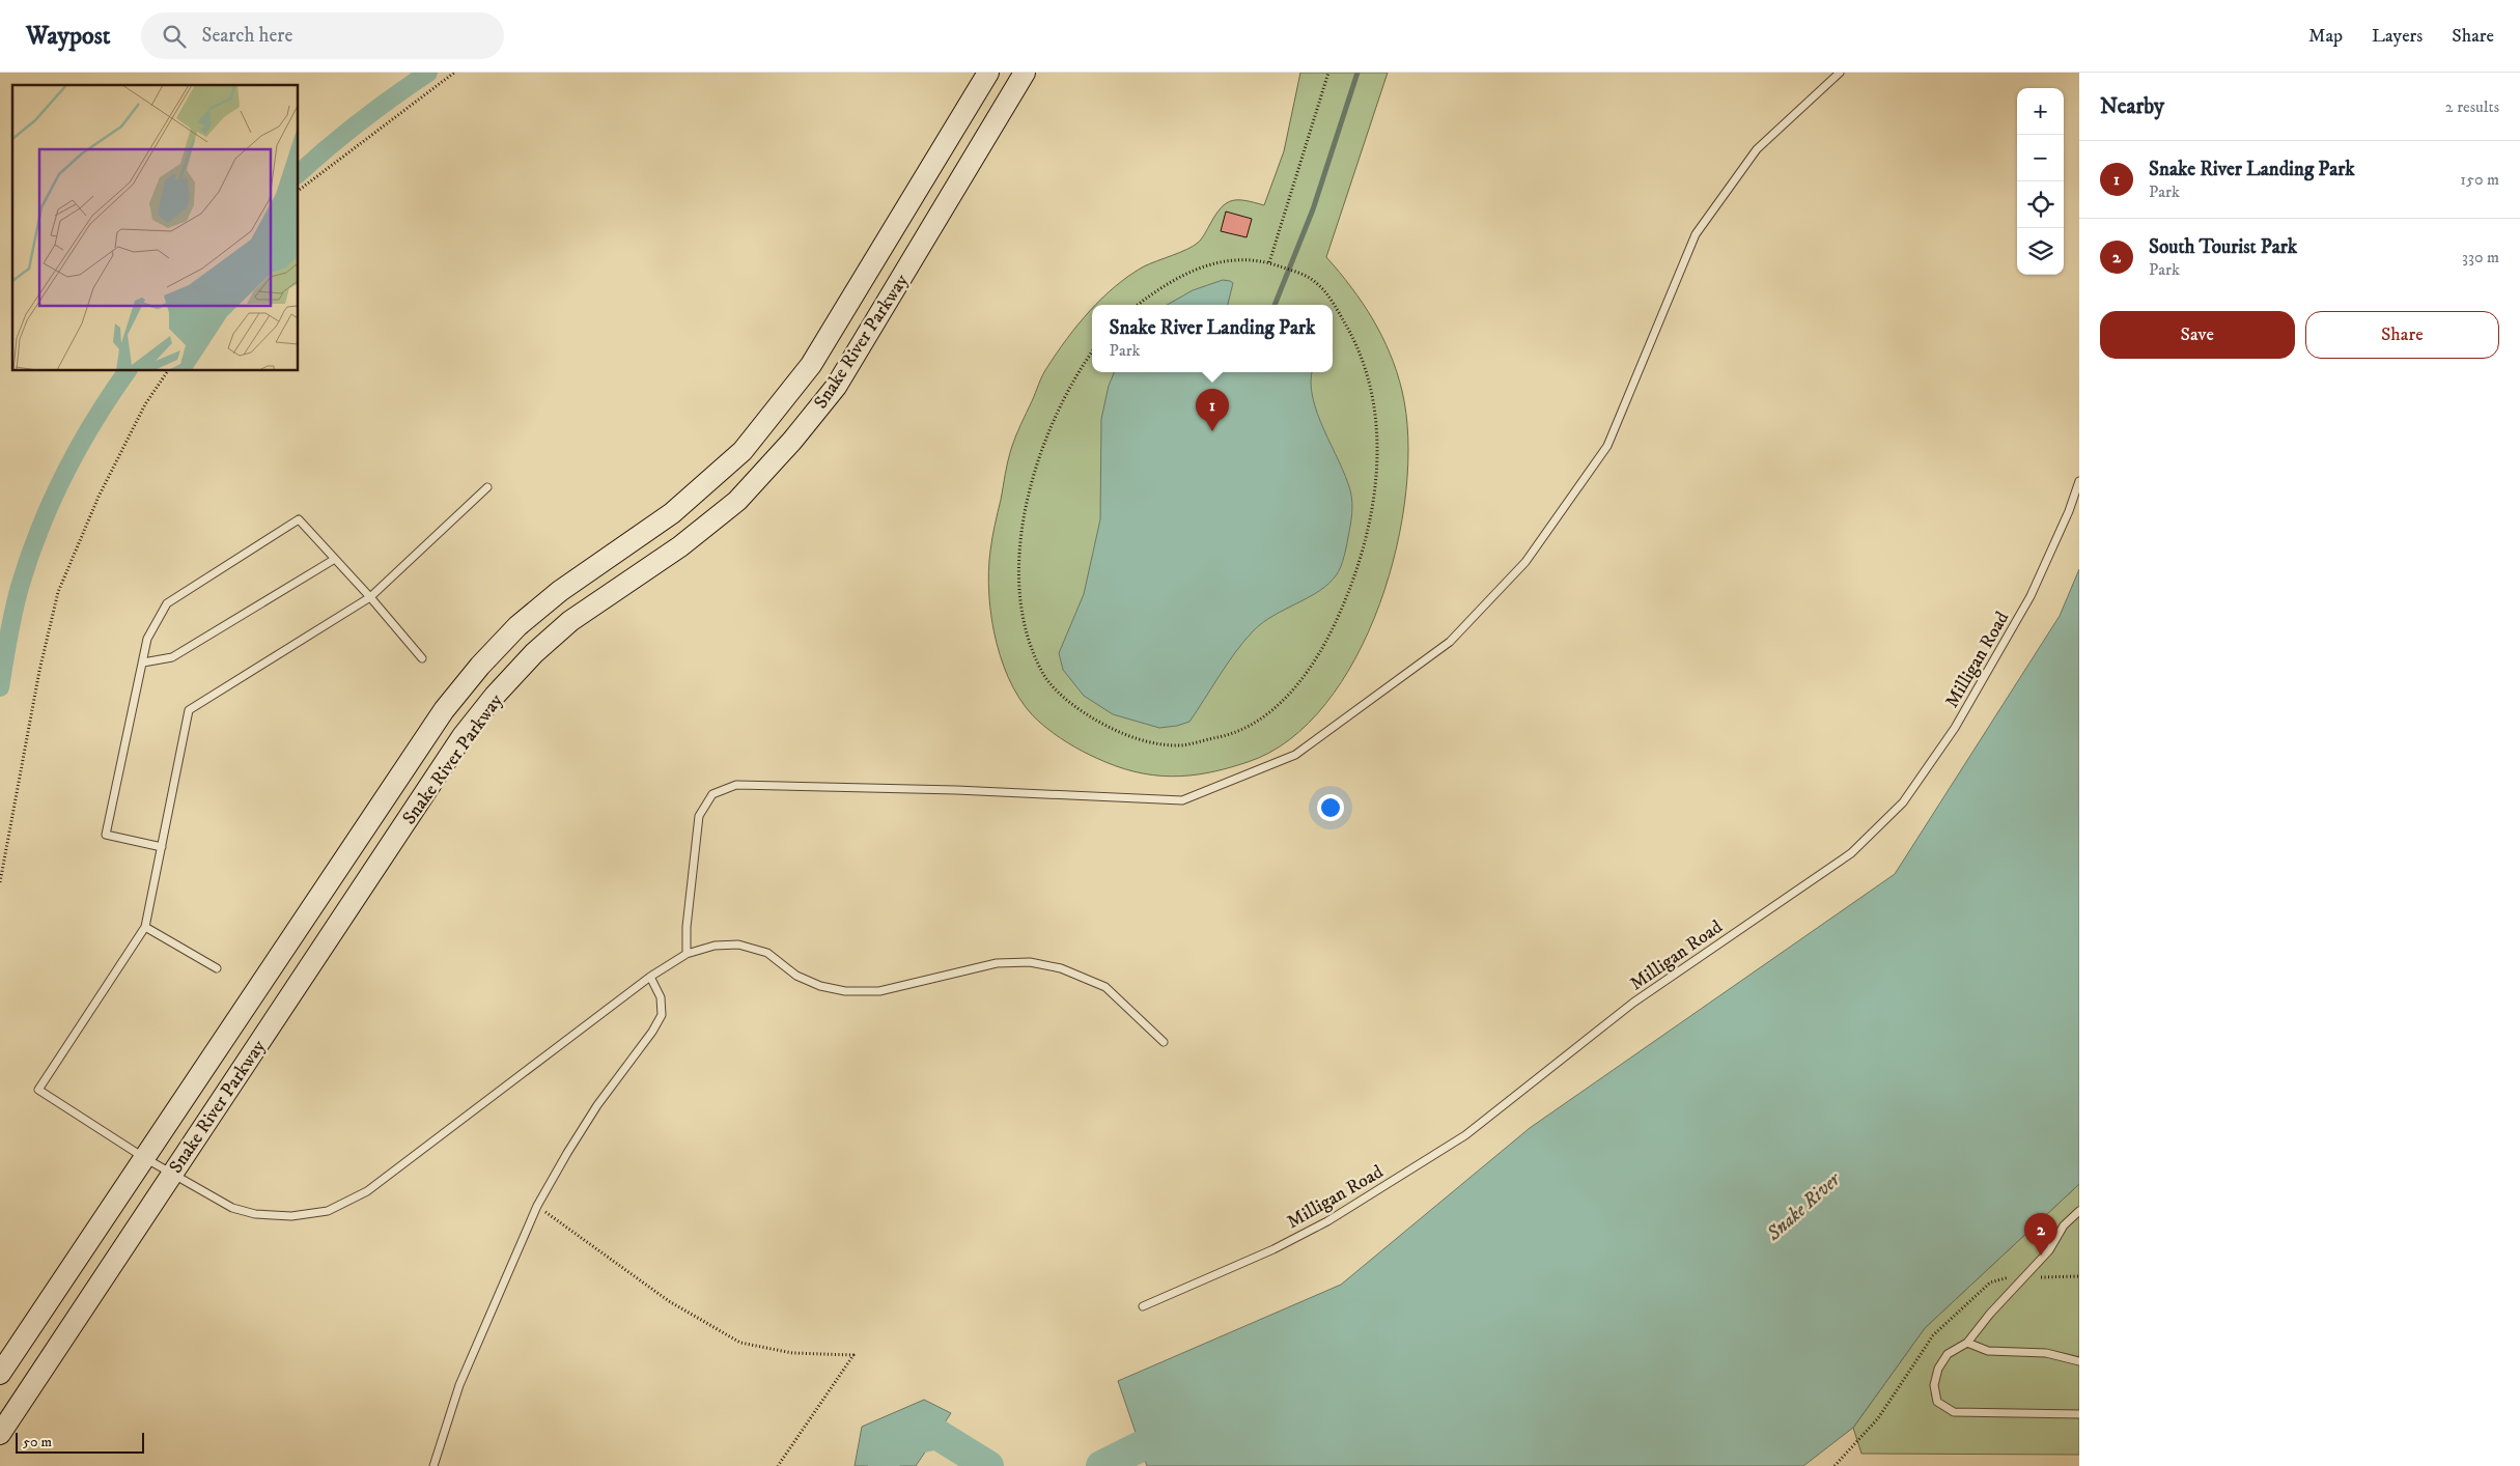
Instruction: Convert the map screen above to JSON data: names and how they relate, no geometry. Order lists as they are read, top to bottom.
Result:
{
  "streets": {
    "street": ["Snake River Parkway"],
    "lane": ["Milligan Road"]
  },
  "water": ["Snake River"],
  "scale_bar": "50 m",
  "page": {
    "header": "Waypost",
    "search": "Search here",
    "nav": ["Map", "Layers", "Share"],
    "heading": ["Nearby", "2 results"],
    "map_buttons": ["+", "−"],
    "list": [
      {
        "mark": "1",
        "name": "Snake River Landing Park",
        "note": "Park",
        "value": "150 m"
      },
      {
        "mark": "2",
        "name": "South Tourist Park",
        "note": "Park",
        "value": "330 m"
      }
    ],
    "buttons": ["Save", "Share"],
    "popup": ["Snake River Landing Park", "Park"],
    "pins": ["1", "2"],
    "scale": "50 m"
  }
}
